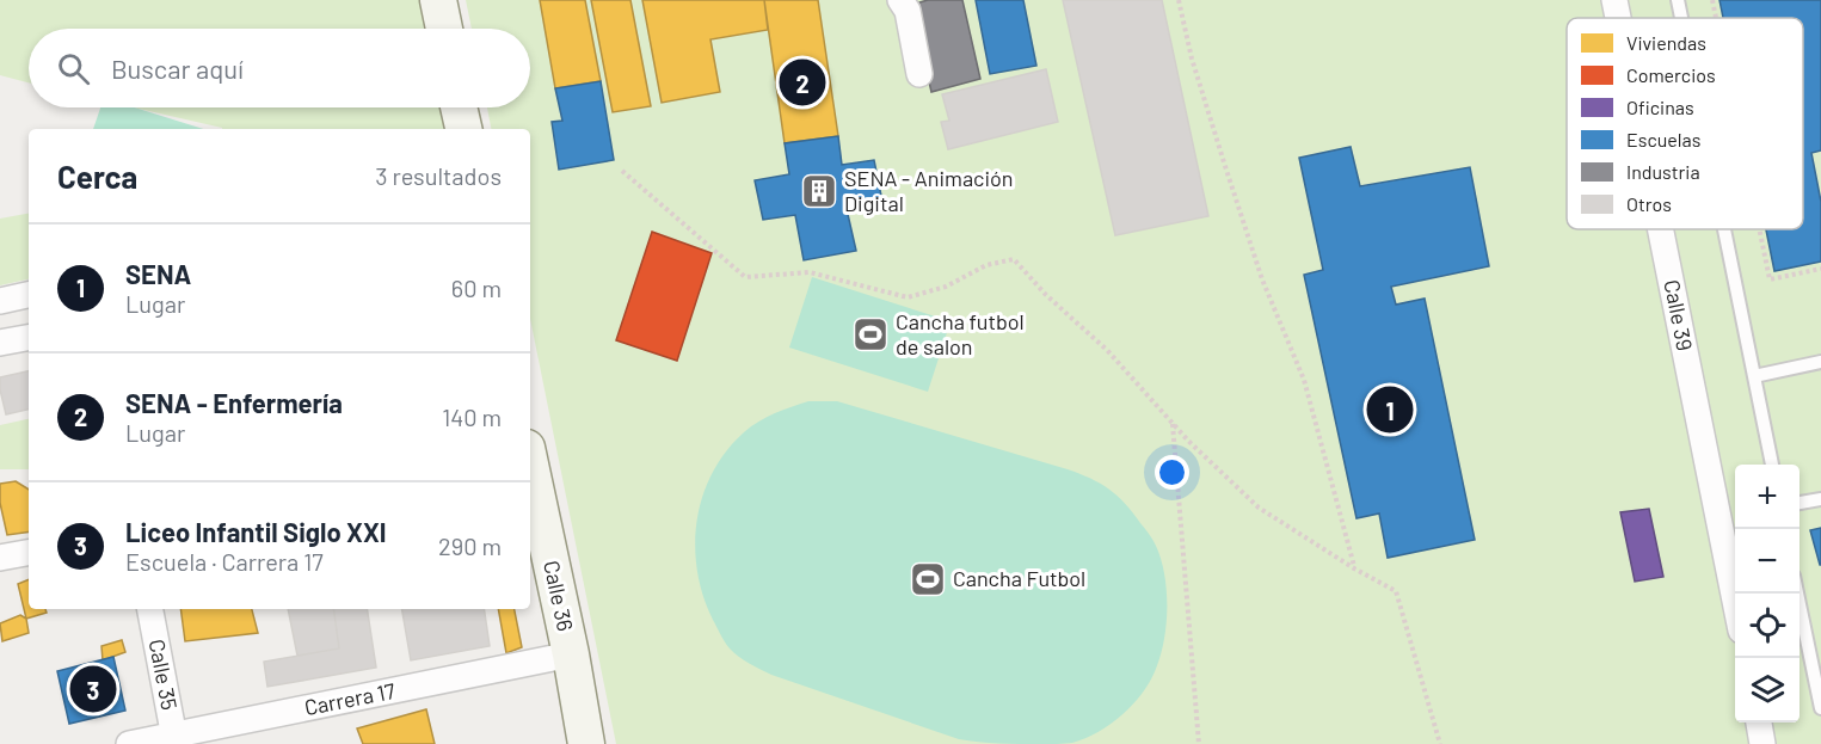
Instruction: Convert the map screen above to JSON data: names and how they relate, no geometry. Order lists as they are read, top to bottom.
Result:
{
  "streets": {
    "street": [
      "Calle 39",
      "Calle 36",
      "Calle 35",
      "Carrera 17"
    ]
  },
  "crossings": [
    ["Calle 36", "Carrera 17"],
    ["Calle 35", "Carrera 17"]
  ],
  "places": {
    "building": ["SENA - Animación Digital"],
    "sports": ["Cancha futbol de salon", "Cancha Futbol"]
  },
  "legend": [
    "Viviendas",
    "Comercios",
    "Oficinas",
    "Escuelas",
    "Industria",
    "Otros"
  ],
  "page": {
    "search": "Buscar aquí",
    "pins": ["2", "1", "3"],
    "heading": ["Cerca", "3 resultados"],
    "list": [
      {
        "mark": "1",
        "name": "SENA",
        "note": "Lugar",
        "value": "60 m"
      },
      {
        "mark": "2",
        "name": "SENA - Enfermería",
        "note": "Lugar",
        "value": "140 m"
      },
      {
        "mark": "3",
        "name": "Liceo Infantil Siglo XXI",
        "note": "Escuela · Carrera 17",
        "value": "290 m"
      }
    ],
    "map_buttons": ["+", "−"]
  }
}
